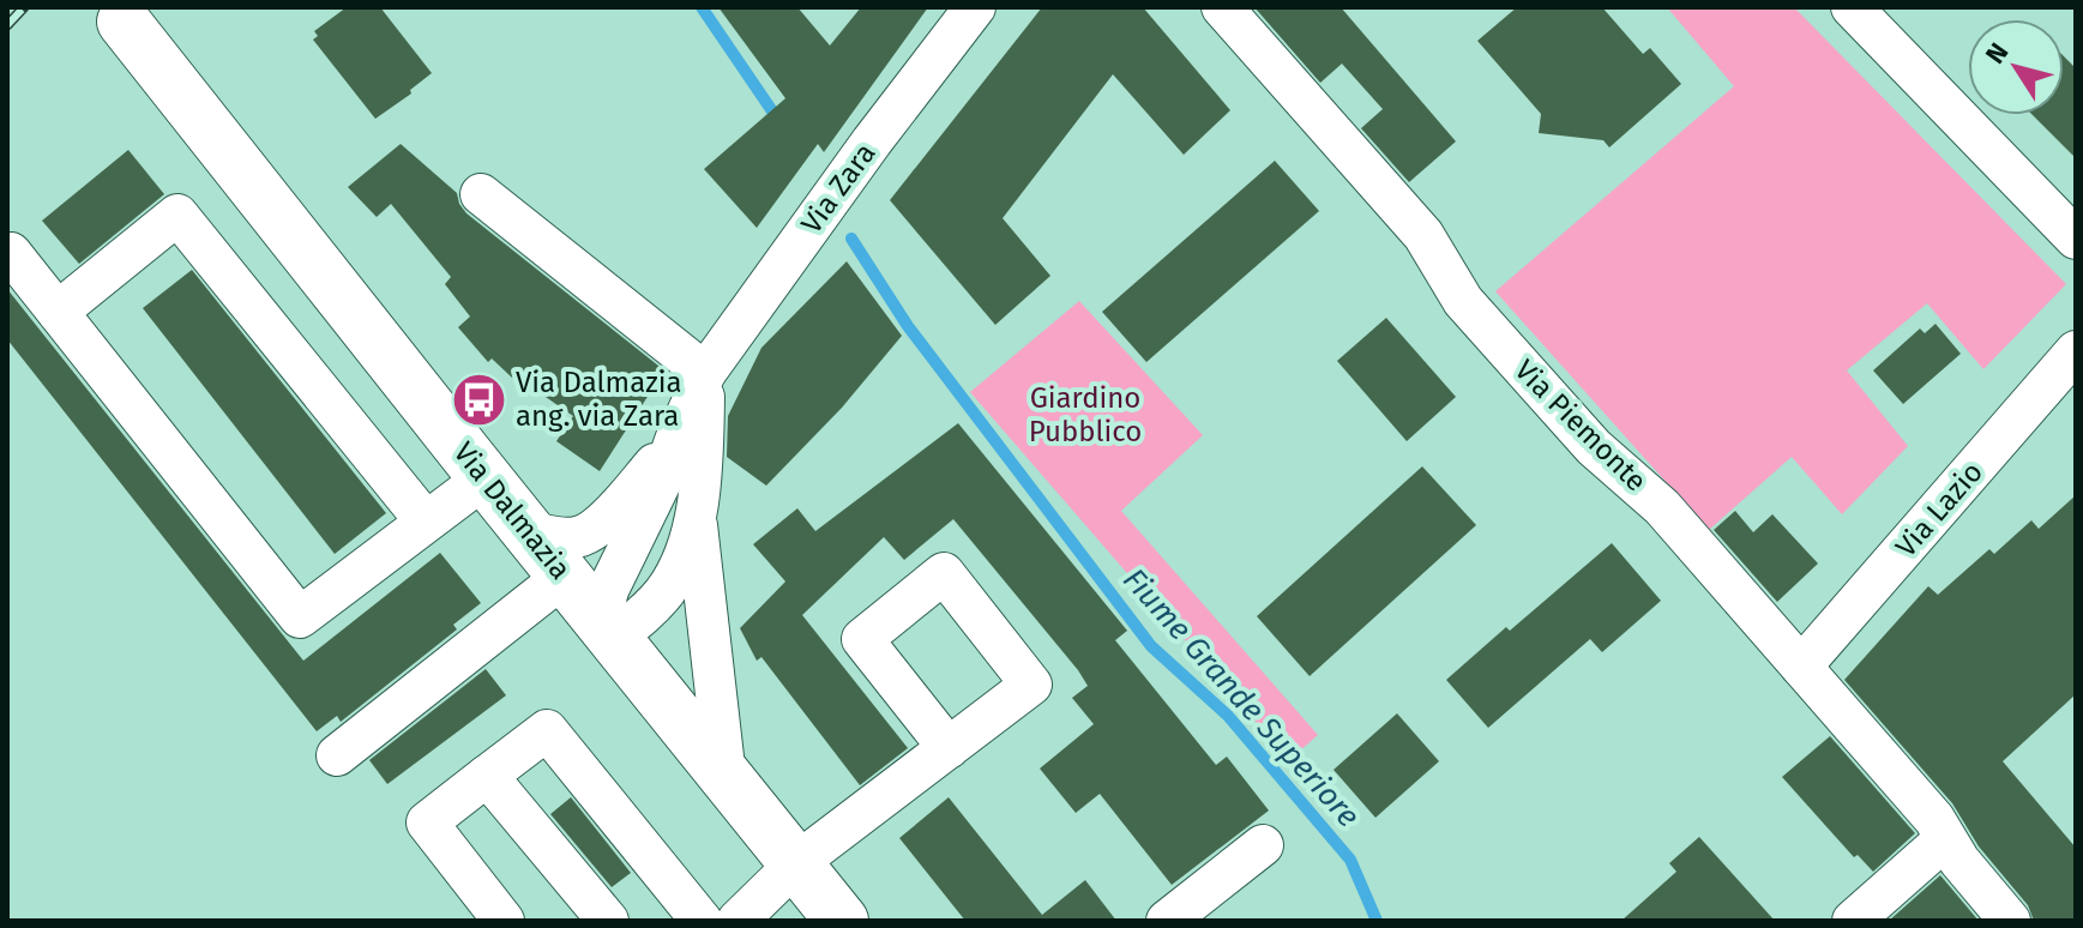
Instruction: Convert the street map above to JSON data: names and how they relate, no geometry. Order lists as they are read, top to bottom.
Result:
{
  "streets": {
    "main road": ["Via Dalmazia"],
    "street": ["Via Zara", "Via Piemonte", "Via Lazio"]
  },
  "crossings": [
    ["Via Zara", "Via Dalmazia"],
    ["Via Piemonte", "Via Lazio"]
  ],
  "water": ["Fiume Grande Superiore"],
  "parks": ["Giardino Pubblico"],
  "places": {
    "bus stop": ["Via Dalmazia ang. via Zara"]
  },
  "north": "top left"
}
